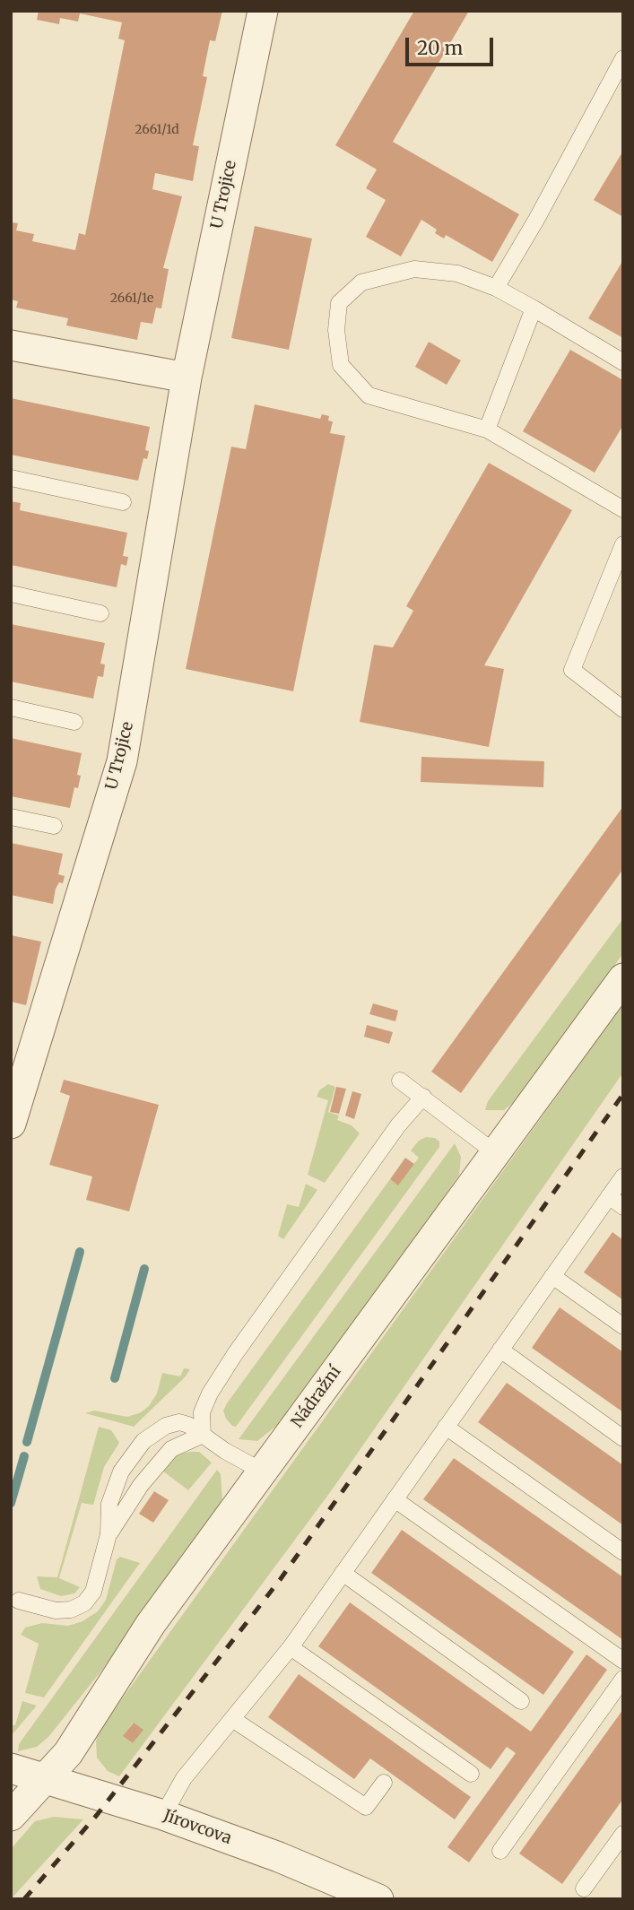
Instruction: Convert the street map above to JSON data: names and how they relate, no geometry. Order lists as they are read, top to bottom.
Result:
{
  "streets": {
    "street": ["U Trojice", "Nádražní", "Jírovcova"]
  },
  "crossings": [
    ["Nádražní", "Jírovcova"]
  ],
  "house_numbers": ["2661/1d", "2661/1e"],
  "scale_bar": "20 m"
}
